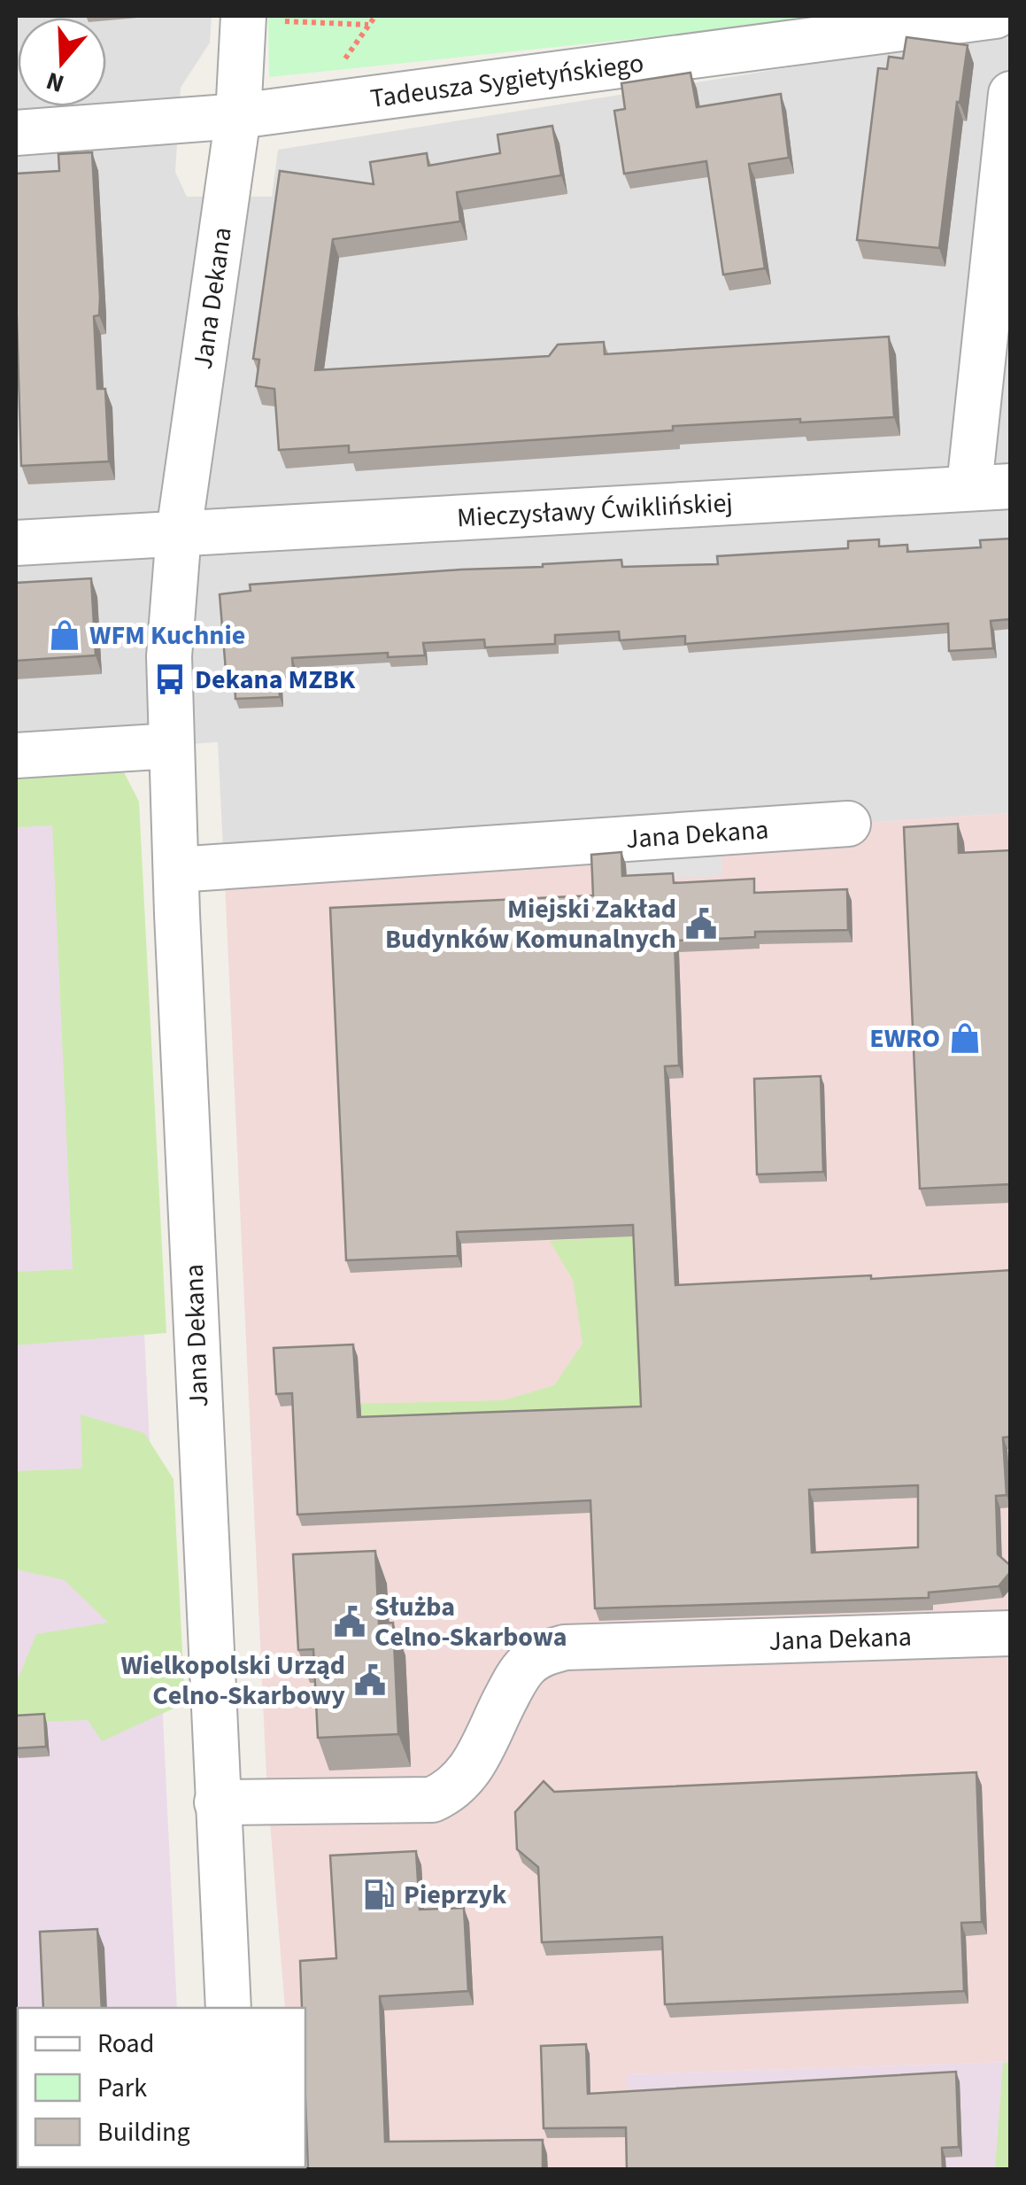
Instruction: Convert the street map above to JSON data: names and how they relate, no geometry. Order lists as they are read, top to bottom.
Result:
{
  "streets": {
    "street": ["Tadeusza Sygietyńskiego", "Jana Dekana", "Mieczysławy Ćwiklińskiej"]
  },
  "crossings": [
    ["Tadeusza Sygietyńskiego", "Jana Dekana"],
    ["Jana Dekana", "Mieczysławy Ćwiklińskiej"]
  ],
  "places": {
    "shop": ["WFM Kuchnie", "EWRO"],
    "bus stop": ["Dekana MZBK"],
    "public building": ["Miejski Zakład Budynków Komunalnych", "Służba Celno-Skarbowa", "Wielkopolski Urząd Celno-Skarbowy"],
    "fuel station": ["Pieprzyk"]
  },
  "legend": ["Road", "Park", "Building"],
  "north": "bottom"
}
